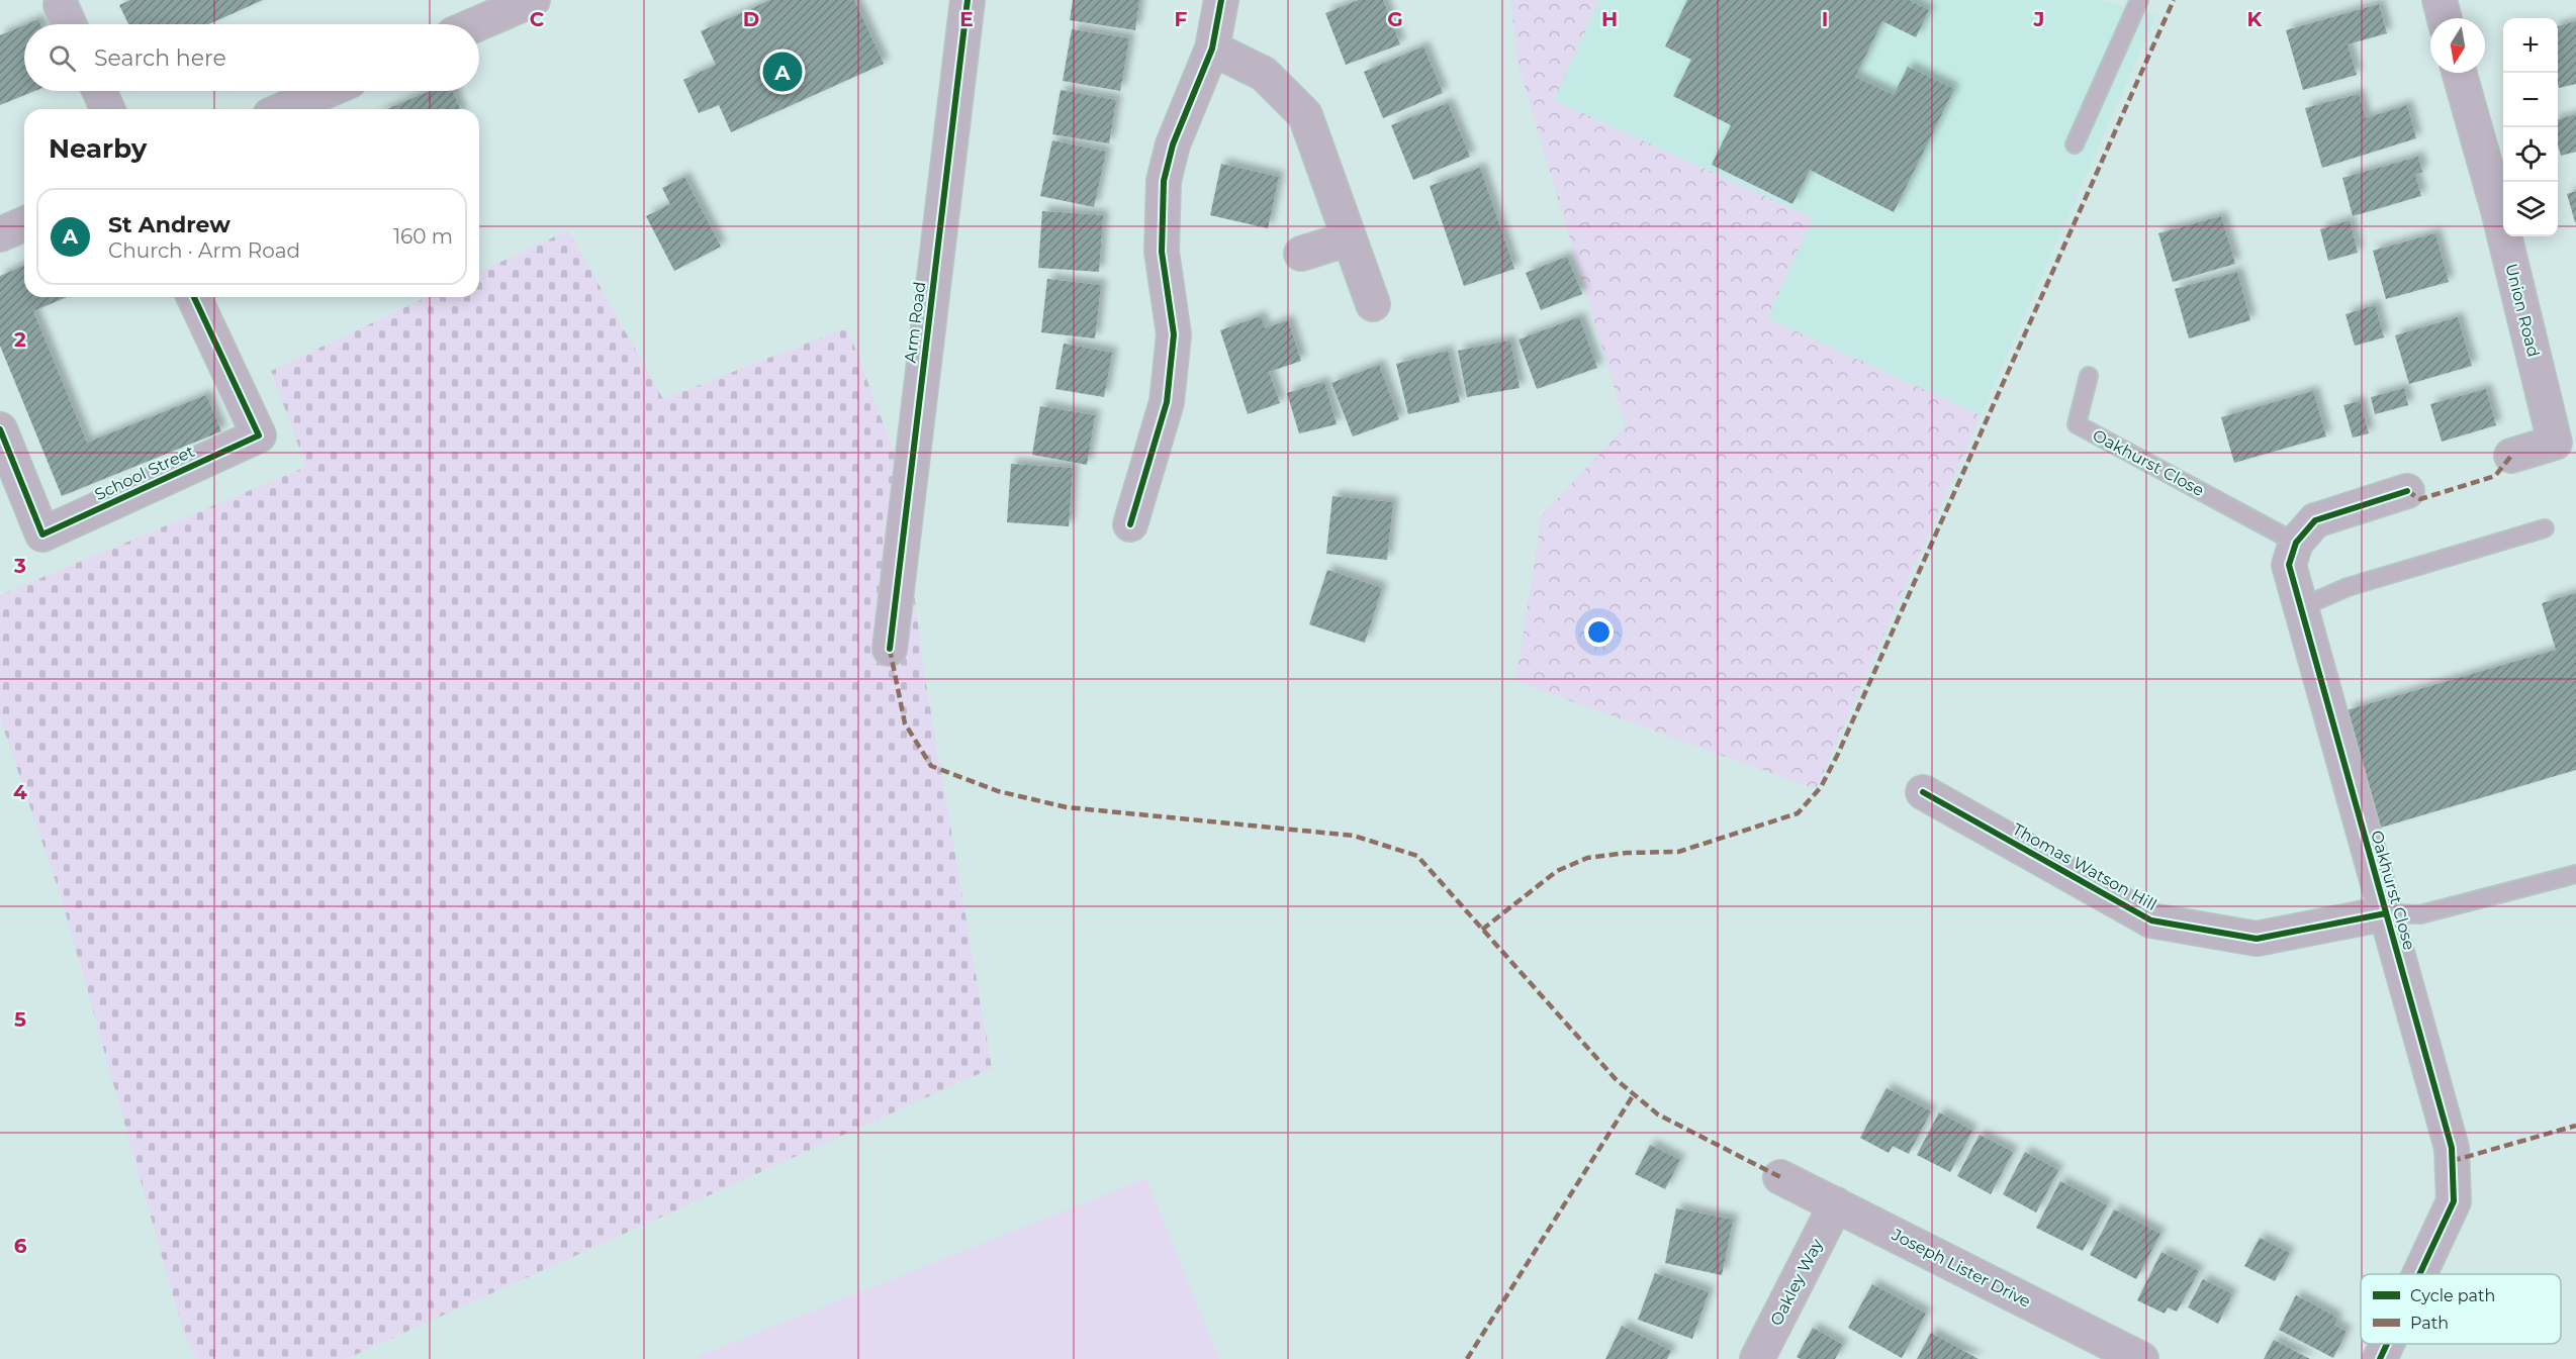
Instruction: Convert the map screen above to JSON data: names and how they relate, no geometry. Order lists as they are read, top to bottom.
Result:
{
  "streets": {
    "street": [
      "Union Road",
      "Arm Road",
      "Oakhurst Close",
      "School Street",
      "Thomas Watson Hill",
      "Joseph Lister Drive",
      "Oakley Way"
    ]
  },
  "crossings": [
    ["Oakhurst Close", "Thomas Watson Hill"],
    ["Joseph Lister Drive", "Oakley Way"]
  ],
  "legend": ["Cycle path", "Path"],
  "north": "bottom",
  "page": {
    "map_buttons": ["+", "−"],
    "search": "Search here",
    "pins": "A",
    "heading": "Nearby",
    "list": [
      {
        "mark": "A",
        "name": "St Andrew",
        "note": "Church · Arm Road",
        "value": "160 m"
      }
    ]
  },
  "grid": {
    "columns": [
      "C",
      "D",
      "E",
      "F",
      "G",
      "H",
      "I",
      "J",
      "K"
    ],
    "rows": [
      "2",
      "3",
      "4",
      "5",
      "6"
    ]
  }
}
